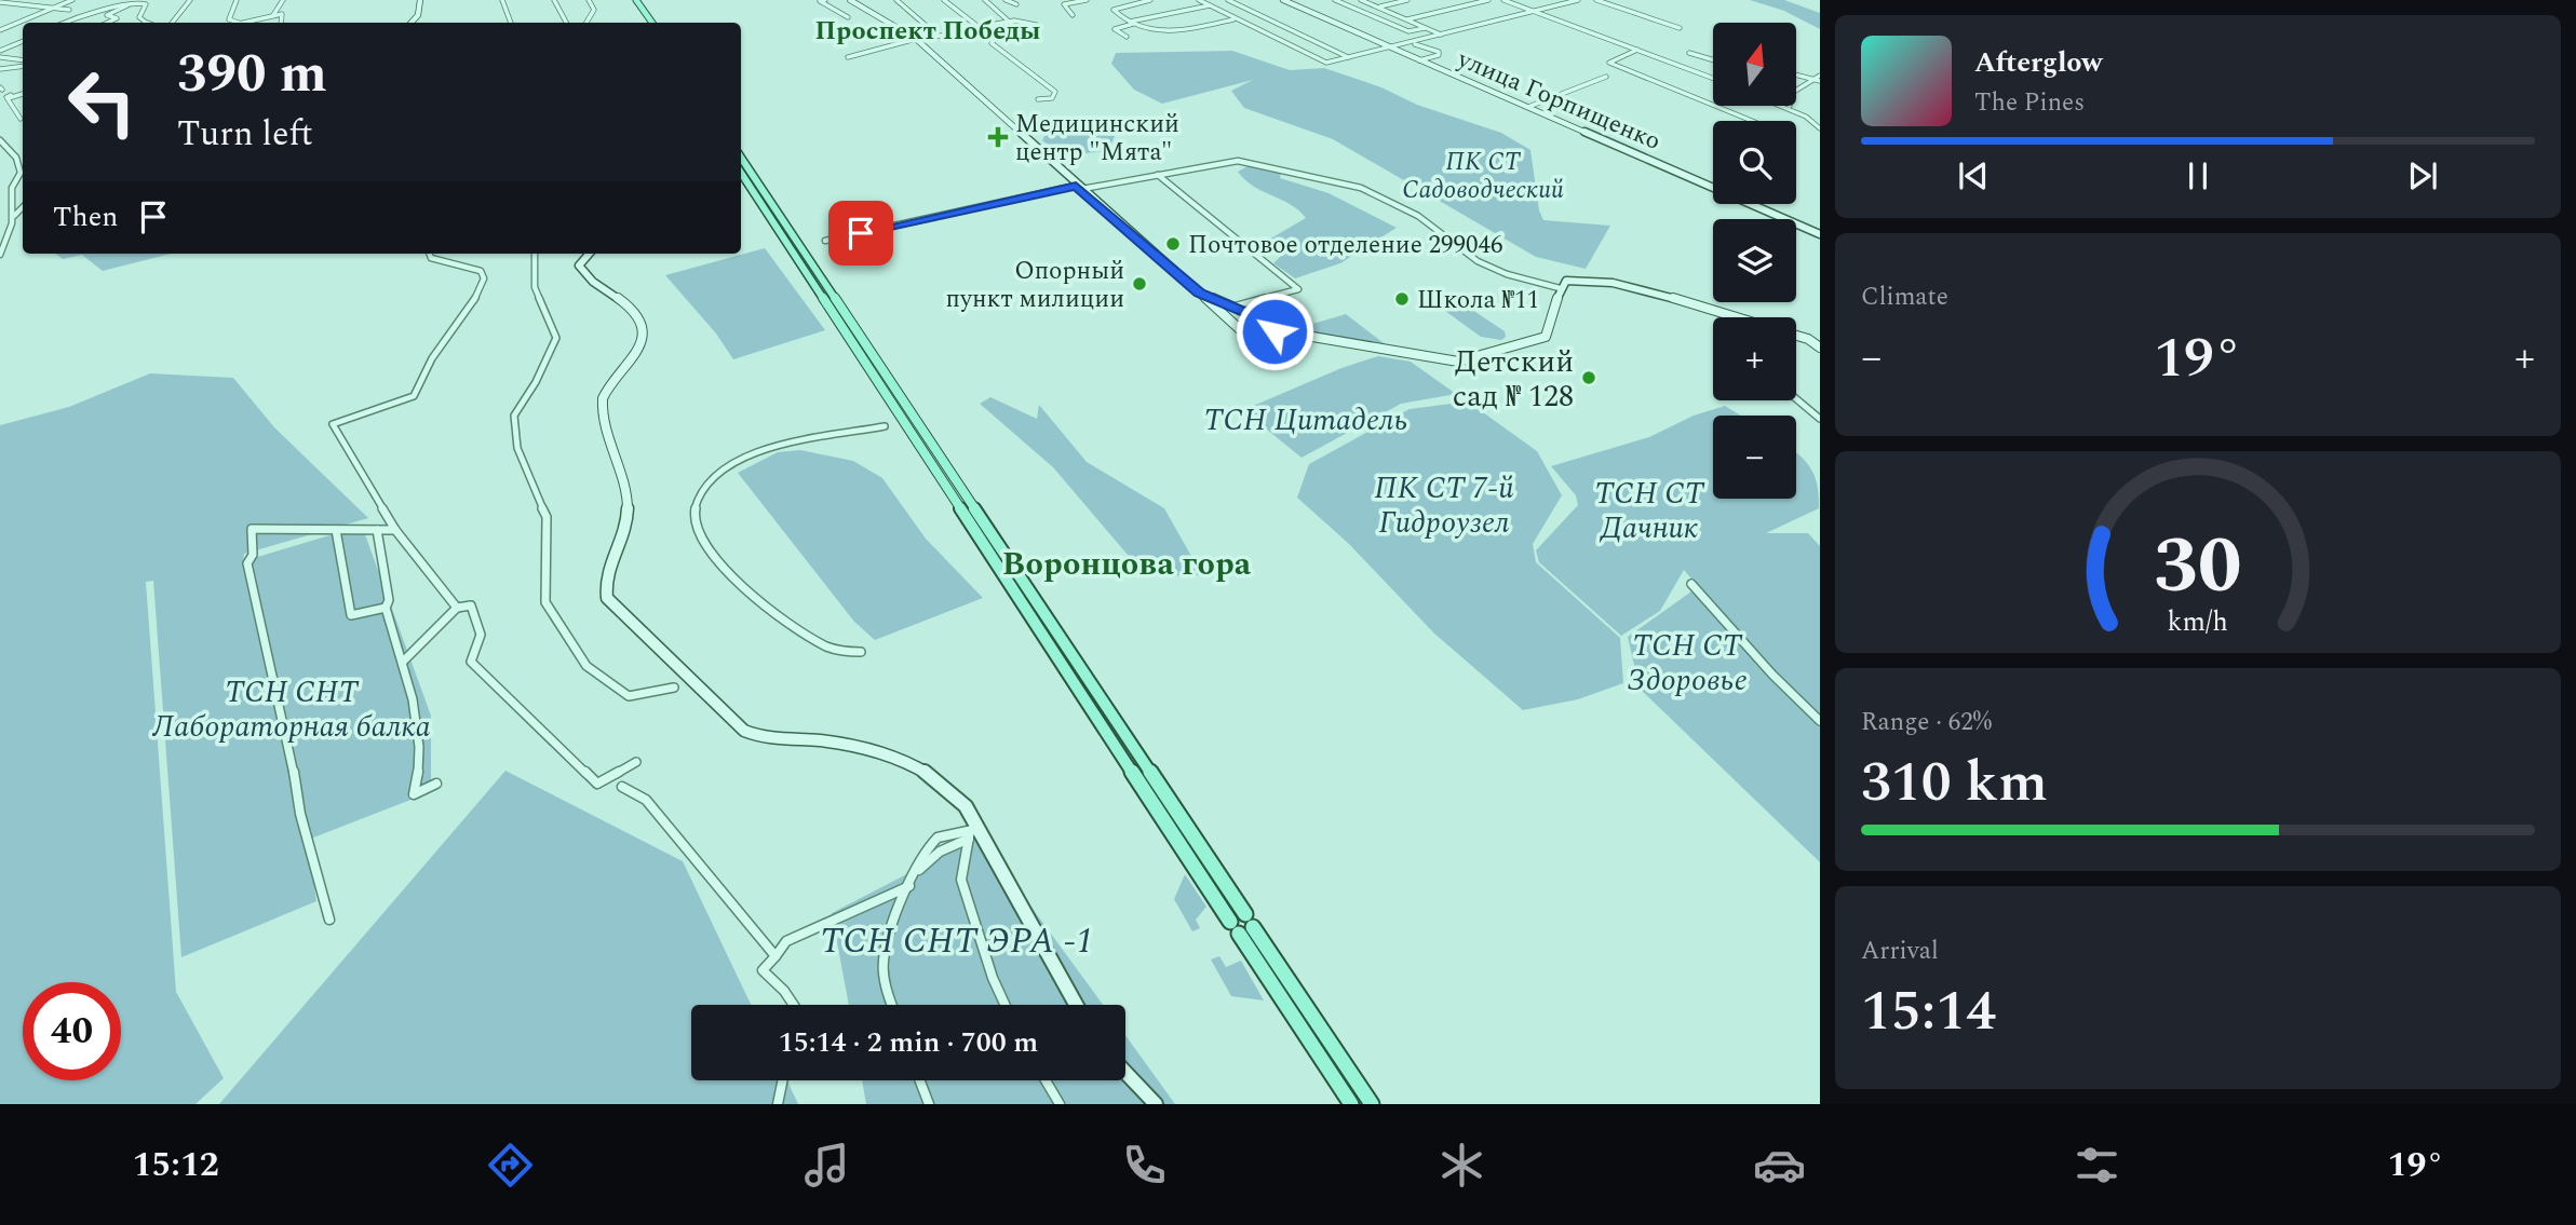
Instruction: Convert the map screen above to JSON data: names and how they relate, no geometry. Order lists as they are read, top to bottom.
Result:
{
  "streets": {
    "main road": ["улица Горпищенко"]
  },
  "districts": ["Проспект Победы", "Воронцова гора"],
  "parks": [
    "ПК СТ Садоводческий",
    "ТСН Цитадель",
    "ПК СТ 7-й Гидроузел",
    "ТСН СТ Дачник",
    "ТСН СТ Здоровье",
    "ТСН СНТ Лабораторная балка",
    "ТСН СНТ ЭРА -1"
  ],
  "places": {
    "health": ["Медицинский центр \"Мята\""],
    "other": [
      "Почтовое отделение 299046",
      "Опорный пункт милиции",
      "Школа №11",
      "Детский сад № 128"
    ]
  },
  "north": "top",
  "page": {
    "map_buttons": ["+", "−"],
    "turn": ["390 m", "Turn left"],
    "song": ["Afterglow", "The Pines"],
    "then": "Then",
    "tile": [
      "Climate",
      ["Range · 62%", "310 km"],
      ["Arrival", "15:14"]
    ],
    "heat": ["−", "19°", "+"],
    "limit": "40",
    "trip": "15:14 · 2 min · 700 m",
    "tabs": ["15:12", "19°"],
    "gauge": ["30", "km/h"]
  }
}
